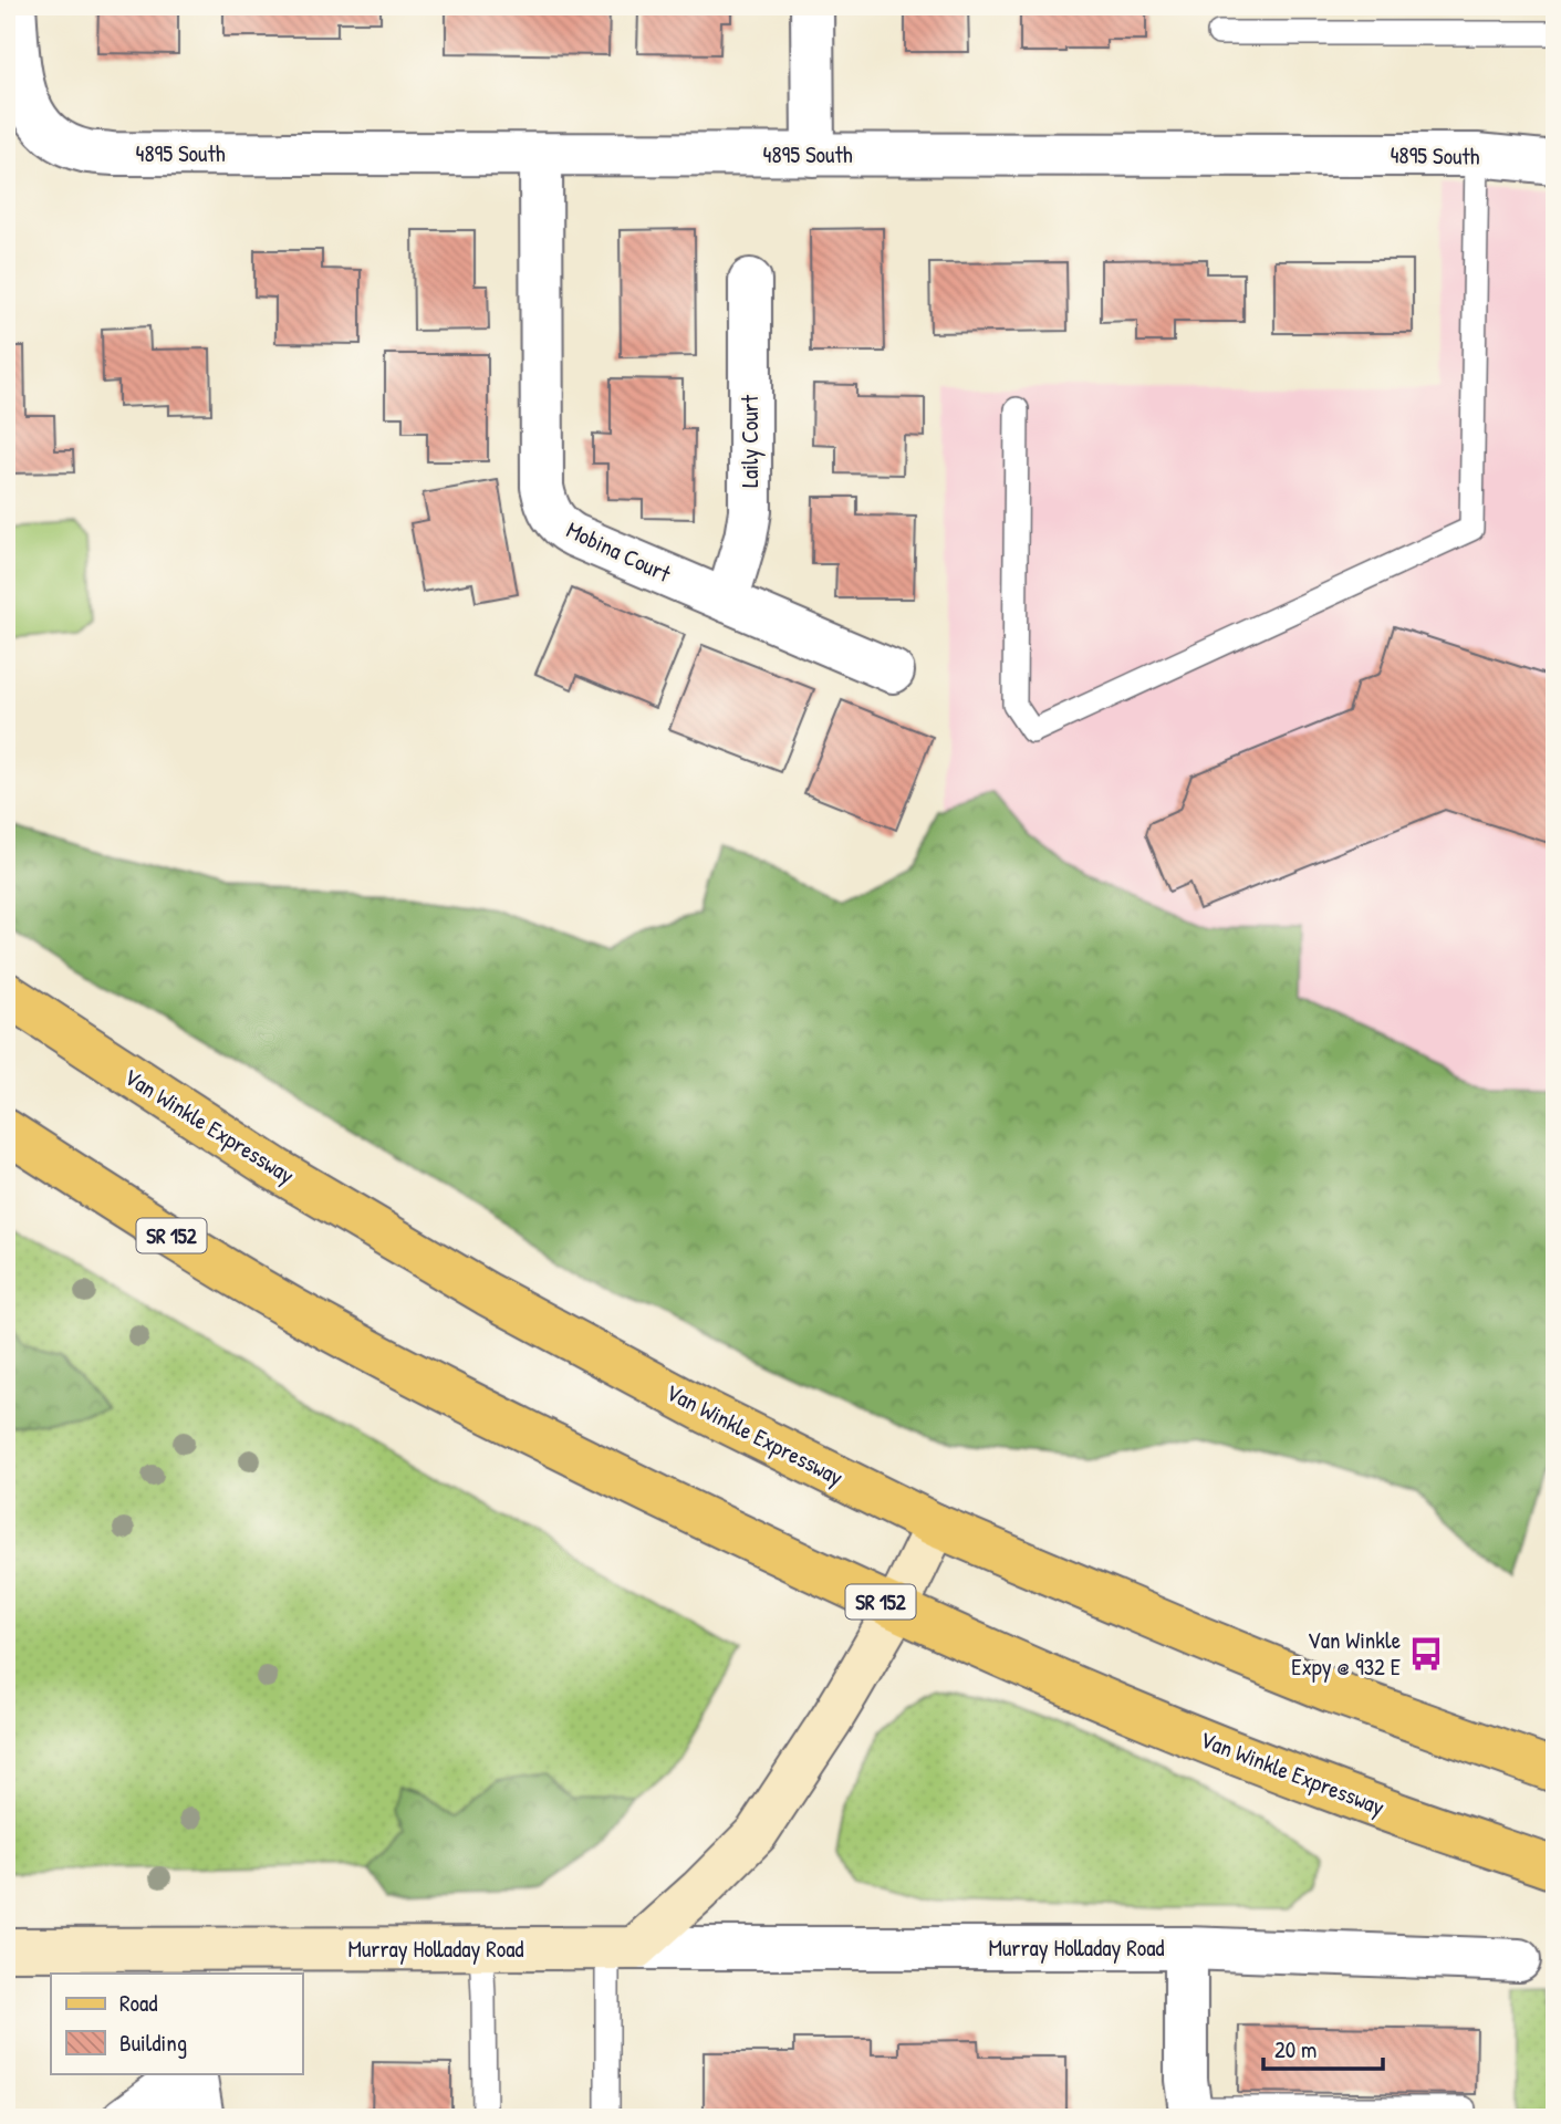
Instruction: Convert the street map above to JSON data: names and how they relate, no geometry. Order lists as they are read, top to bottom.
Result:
{
  "streets": {
    "main road": ["Van Winkle Expressway", "SR 152", "Murray Holladay Road"],
    "street": ["4895 South", "Laily Court", "Mobina Court"]
  },
  "crossings": [
    ["4895 South", "Mobina Court"],
    ["Laily Court", "Mobina Court"]
  ],
  "places": {
    "bus stop": ["Van Winkle Expy @ 932 E"]
  },
  "legend": ["Road", "Building"],
  "scale_bar": "20 m"
}
